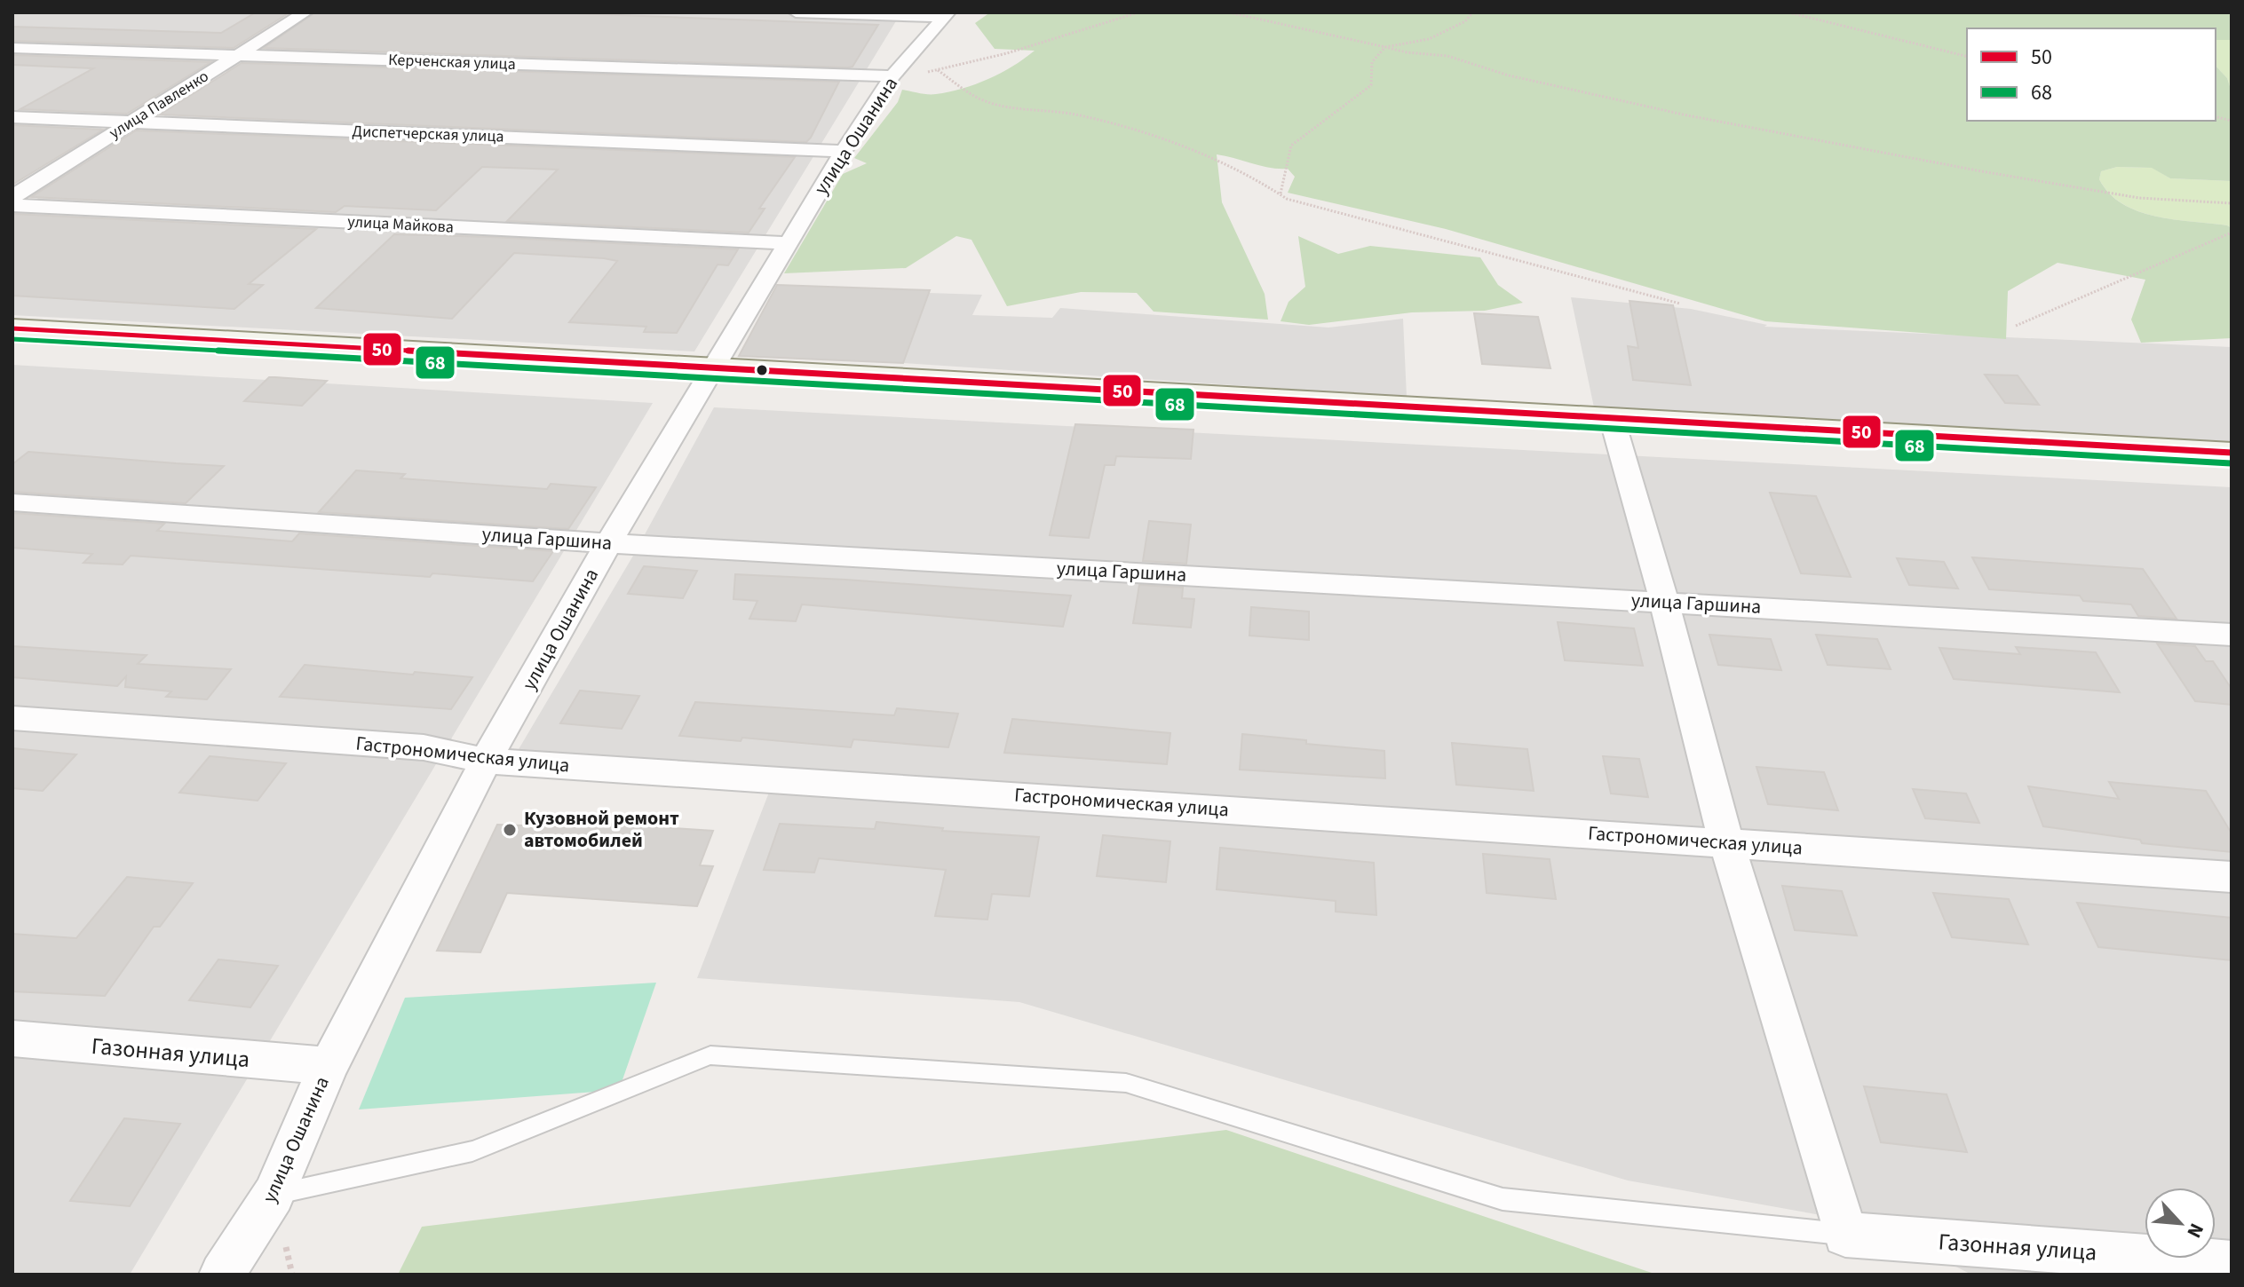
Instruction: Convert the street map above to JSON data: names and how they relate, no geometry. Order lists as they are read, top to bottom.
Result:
{
  "streets": {
    "street": [
      "Керченская улица",
      "улица Павленко",
      "Диспетчерская улица",
      "улица Ошанина",
      "улица Майкова",
      "улица Гаршина",
      "Гастрономическая улица",
      "Газонная улица"
    ]
  },
  "crossings": [
    ["Керченская улица", "улица Павленко"],
    ["Керченская улица", "улица Ошанина"],
    ["улица Павленко", "Диспетчерская улица"],
    ["Диспетчерская улица", "улица Ошанина"],
    ["улица Ошанина", "улица Майкова"],
    ["улица Ошанина", "улица Гаршина"],
    ["улица Ошанина", "Гастрономическая улица"],
    ["улица Ошанина", "Газонная улица"]
  ],
  "places": ["Кузовной ремонт автомобилей"],
  "lines": ["transit line 50", "transit line 68"],
  "legend": ["50", "68"],
  "north": "bottom right"
}
